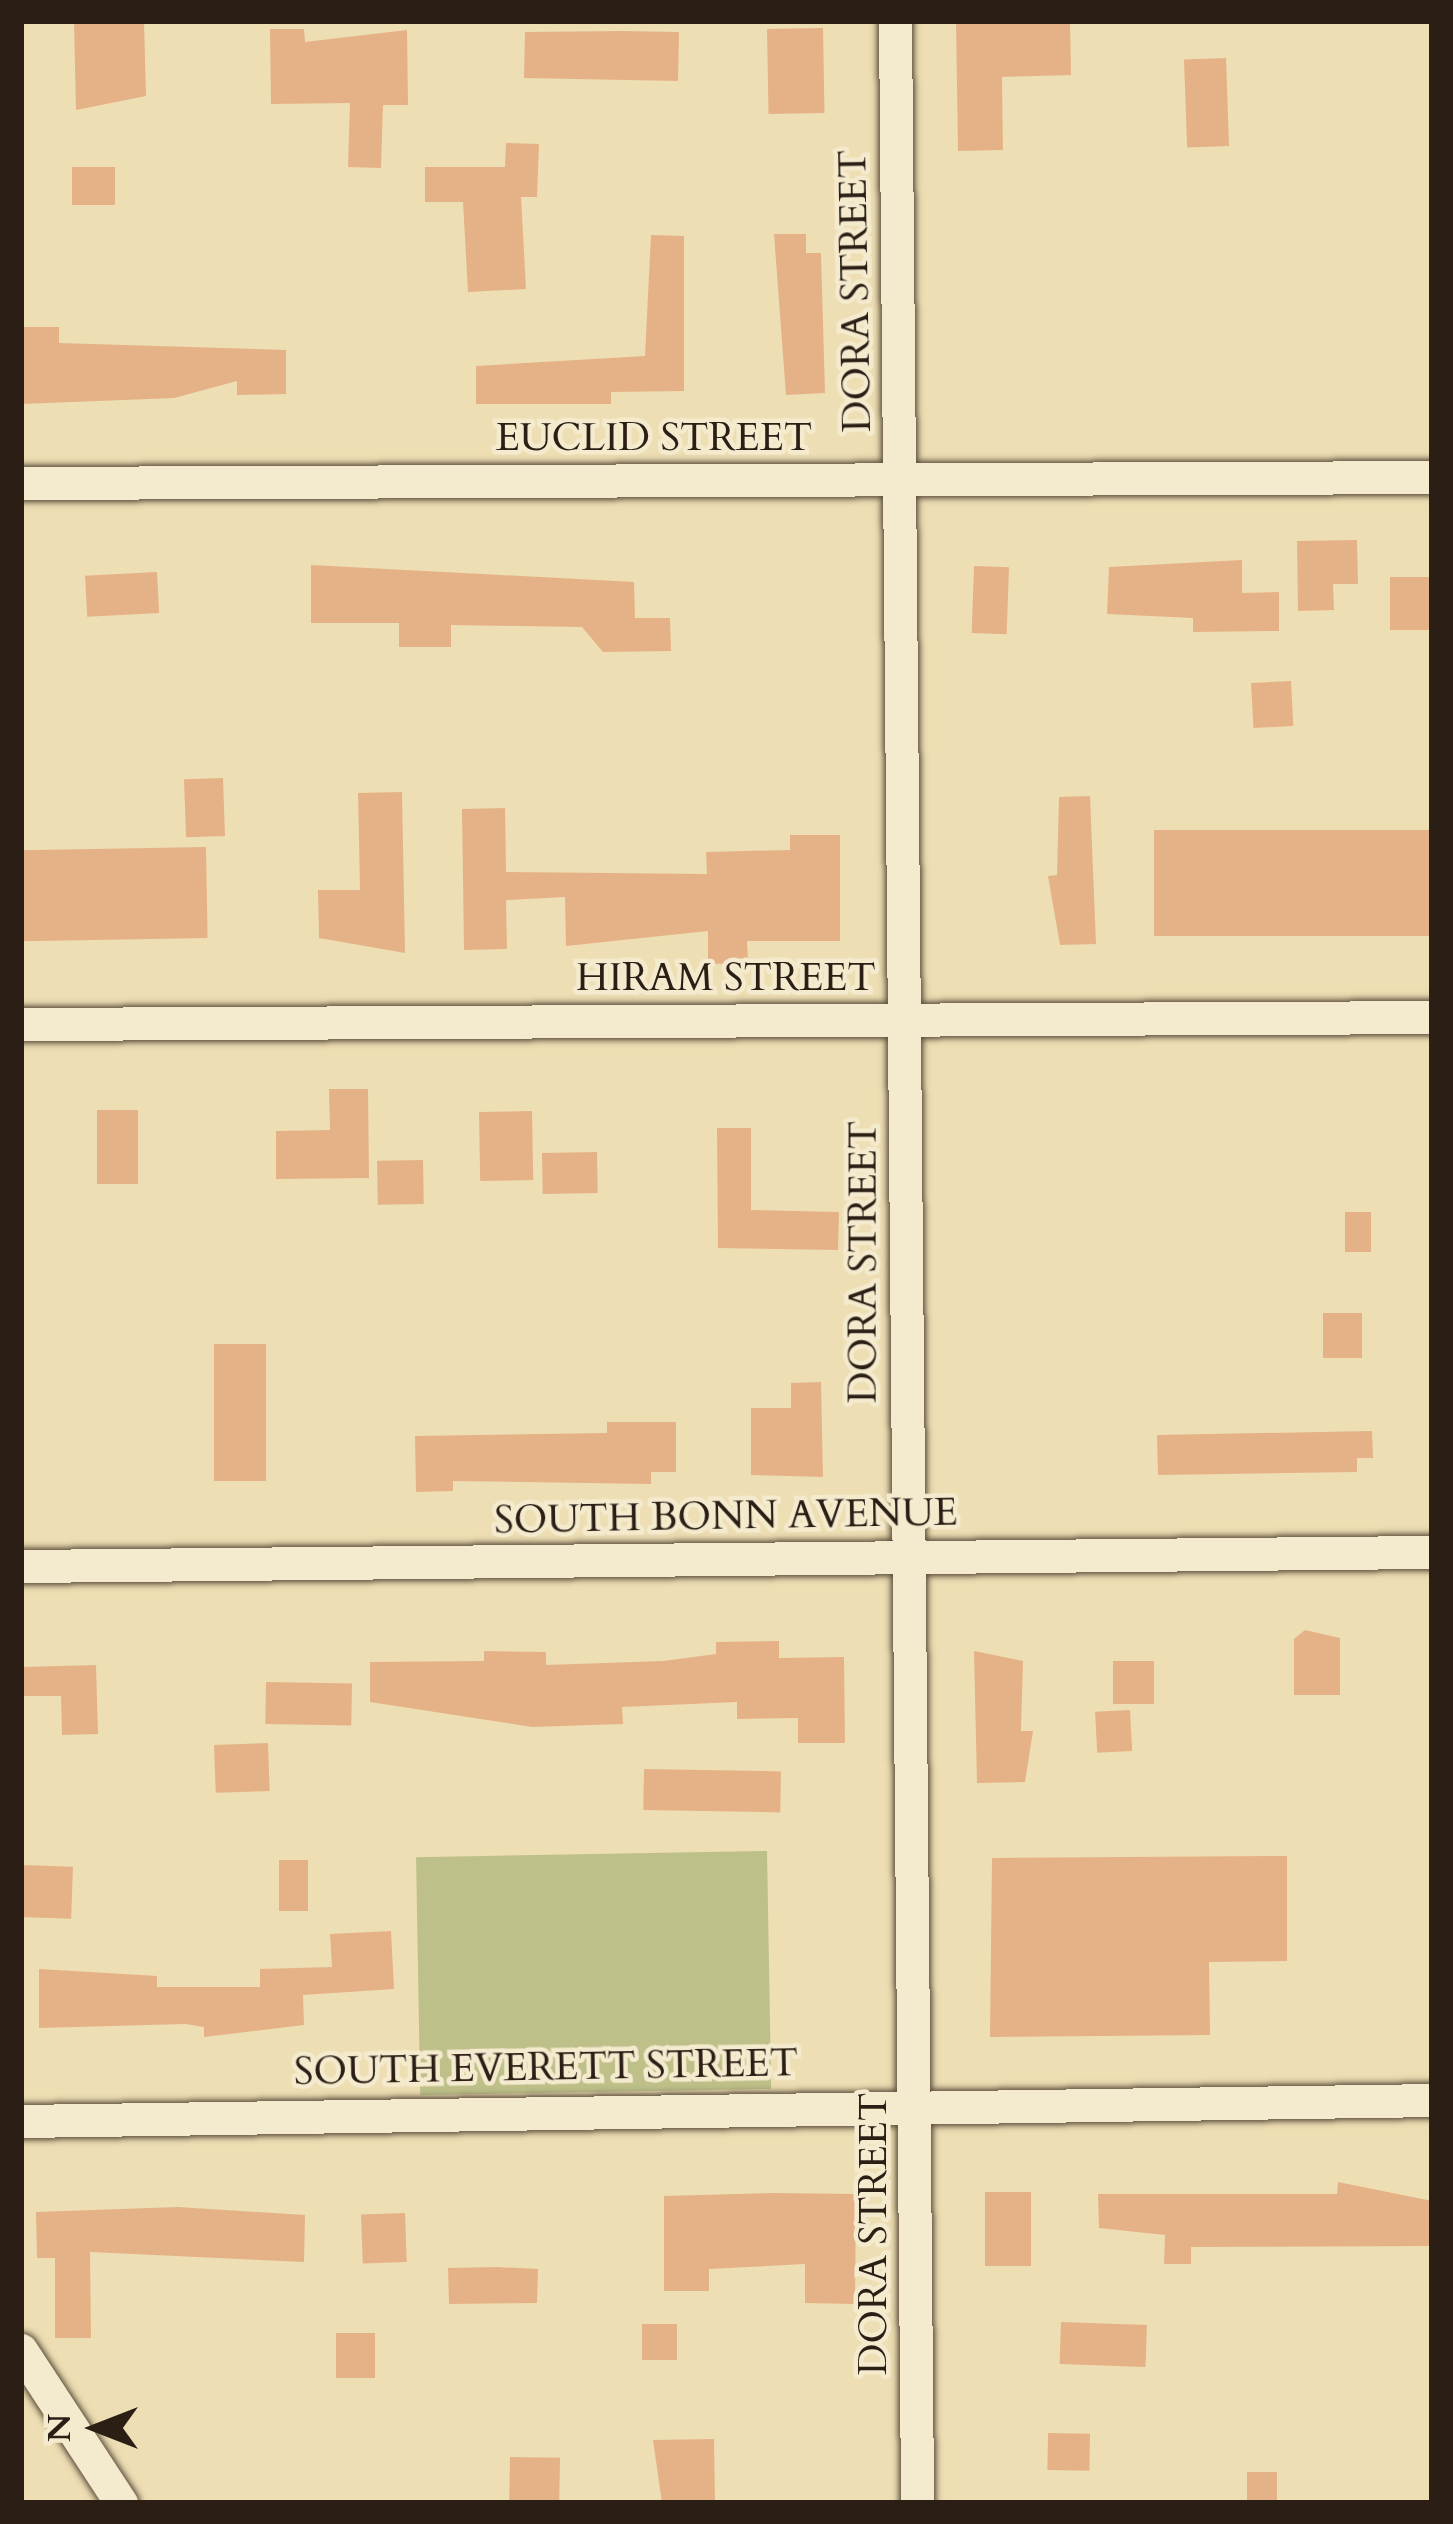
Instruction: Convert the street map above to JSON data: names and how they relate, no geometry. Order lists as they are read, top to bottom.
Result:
{
  "streets": {
    "street": [
      "DORA STREET",
      "EUCLID STREET",
      "HIRAM STREET",
      "SOUTH BONN AVENUE",
      "SOUTH EVERETT STREET"
    ]
  },
  "crossings": [
    ["DORA STREET", "EUCLID STREET"],
    ["DORA STREET", "HIRAM STREET"],
    ["DORA STREET", "SOUTH BONN AVENUE"],
    ["DORA STREET", "SOUTH EVERETT STREET"]
  ],
  "north": "left"
}
